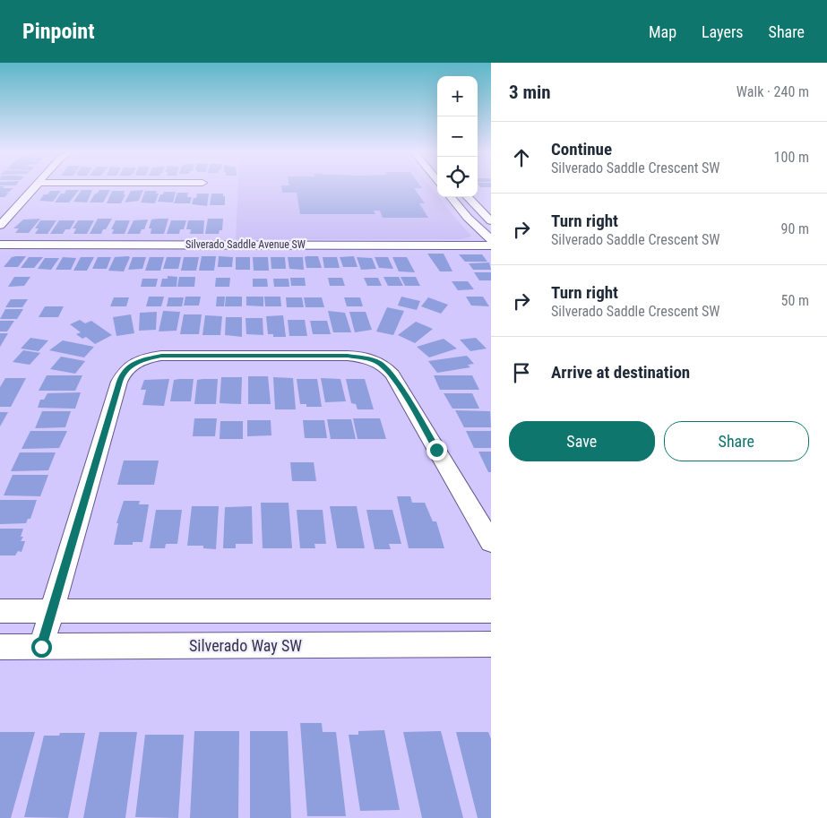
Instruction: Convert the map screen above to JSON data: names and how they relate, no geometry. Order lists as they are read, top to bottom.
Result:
{
  "streets": {
    "street": ["Silverado Saddle Avenue SW", "Silverado Way SW"]
  },
  "page": {
    "header": "Pinpoint",
    "nav": ["Map", "Layers", "Share"],
    "heading": ["3 min", "Walk · 240 m"],
    "map_buttons": ["+", "−"],
    "list": [
      ["Continue", "Silverado Saddle Crescent SW", "100 m"],
      ["Turn right", "Silverado Saddle Crescent SW", "90 m"],
      ["Turn right", "Silverado Saddle Crescent SW", "50 m"],
      "Arrive at destination"
    ],
    "buttons": ["Save", "Share"]
  }
}
